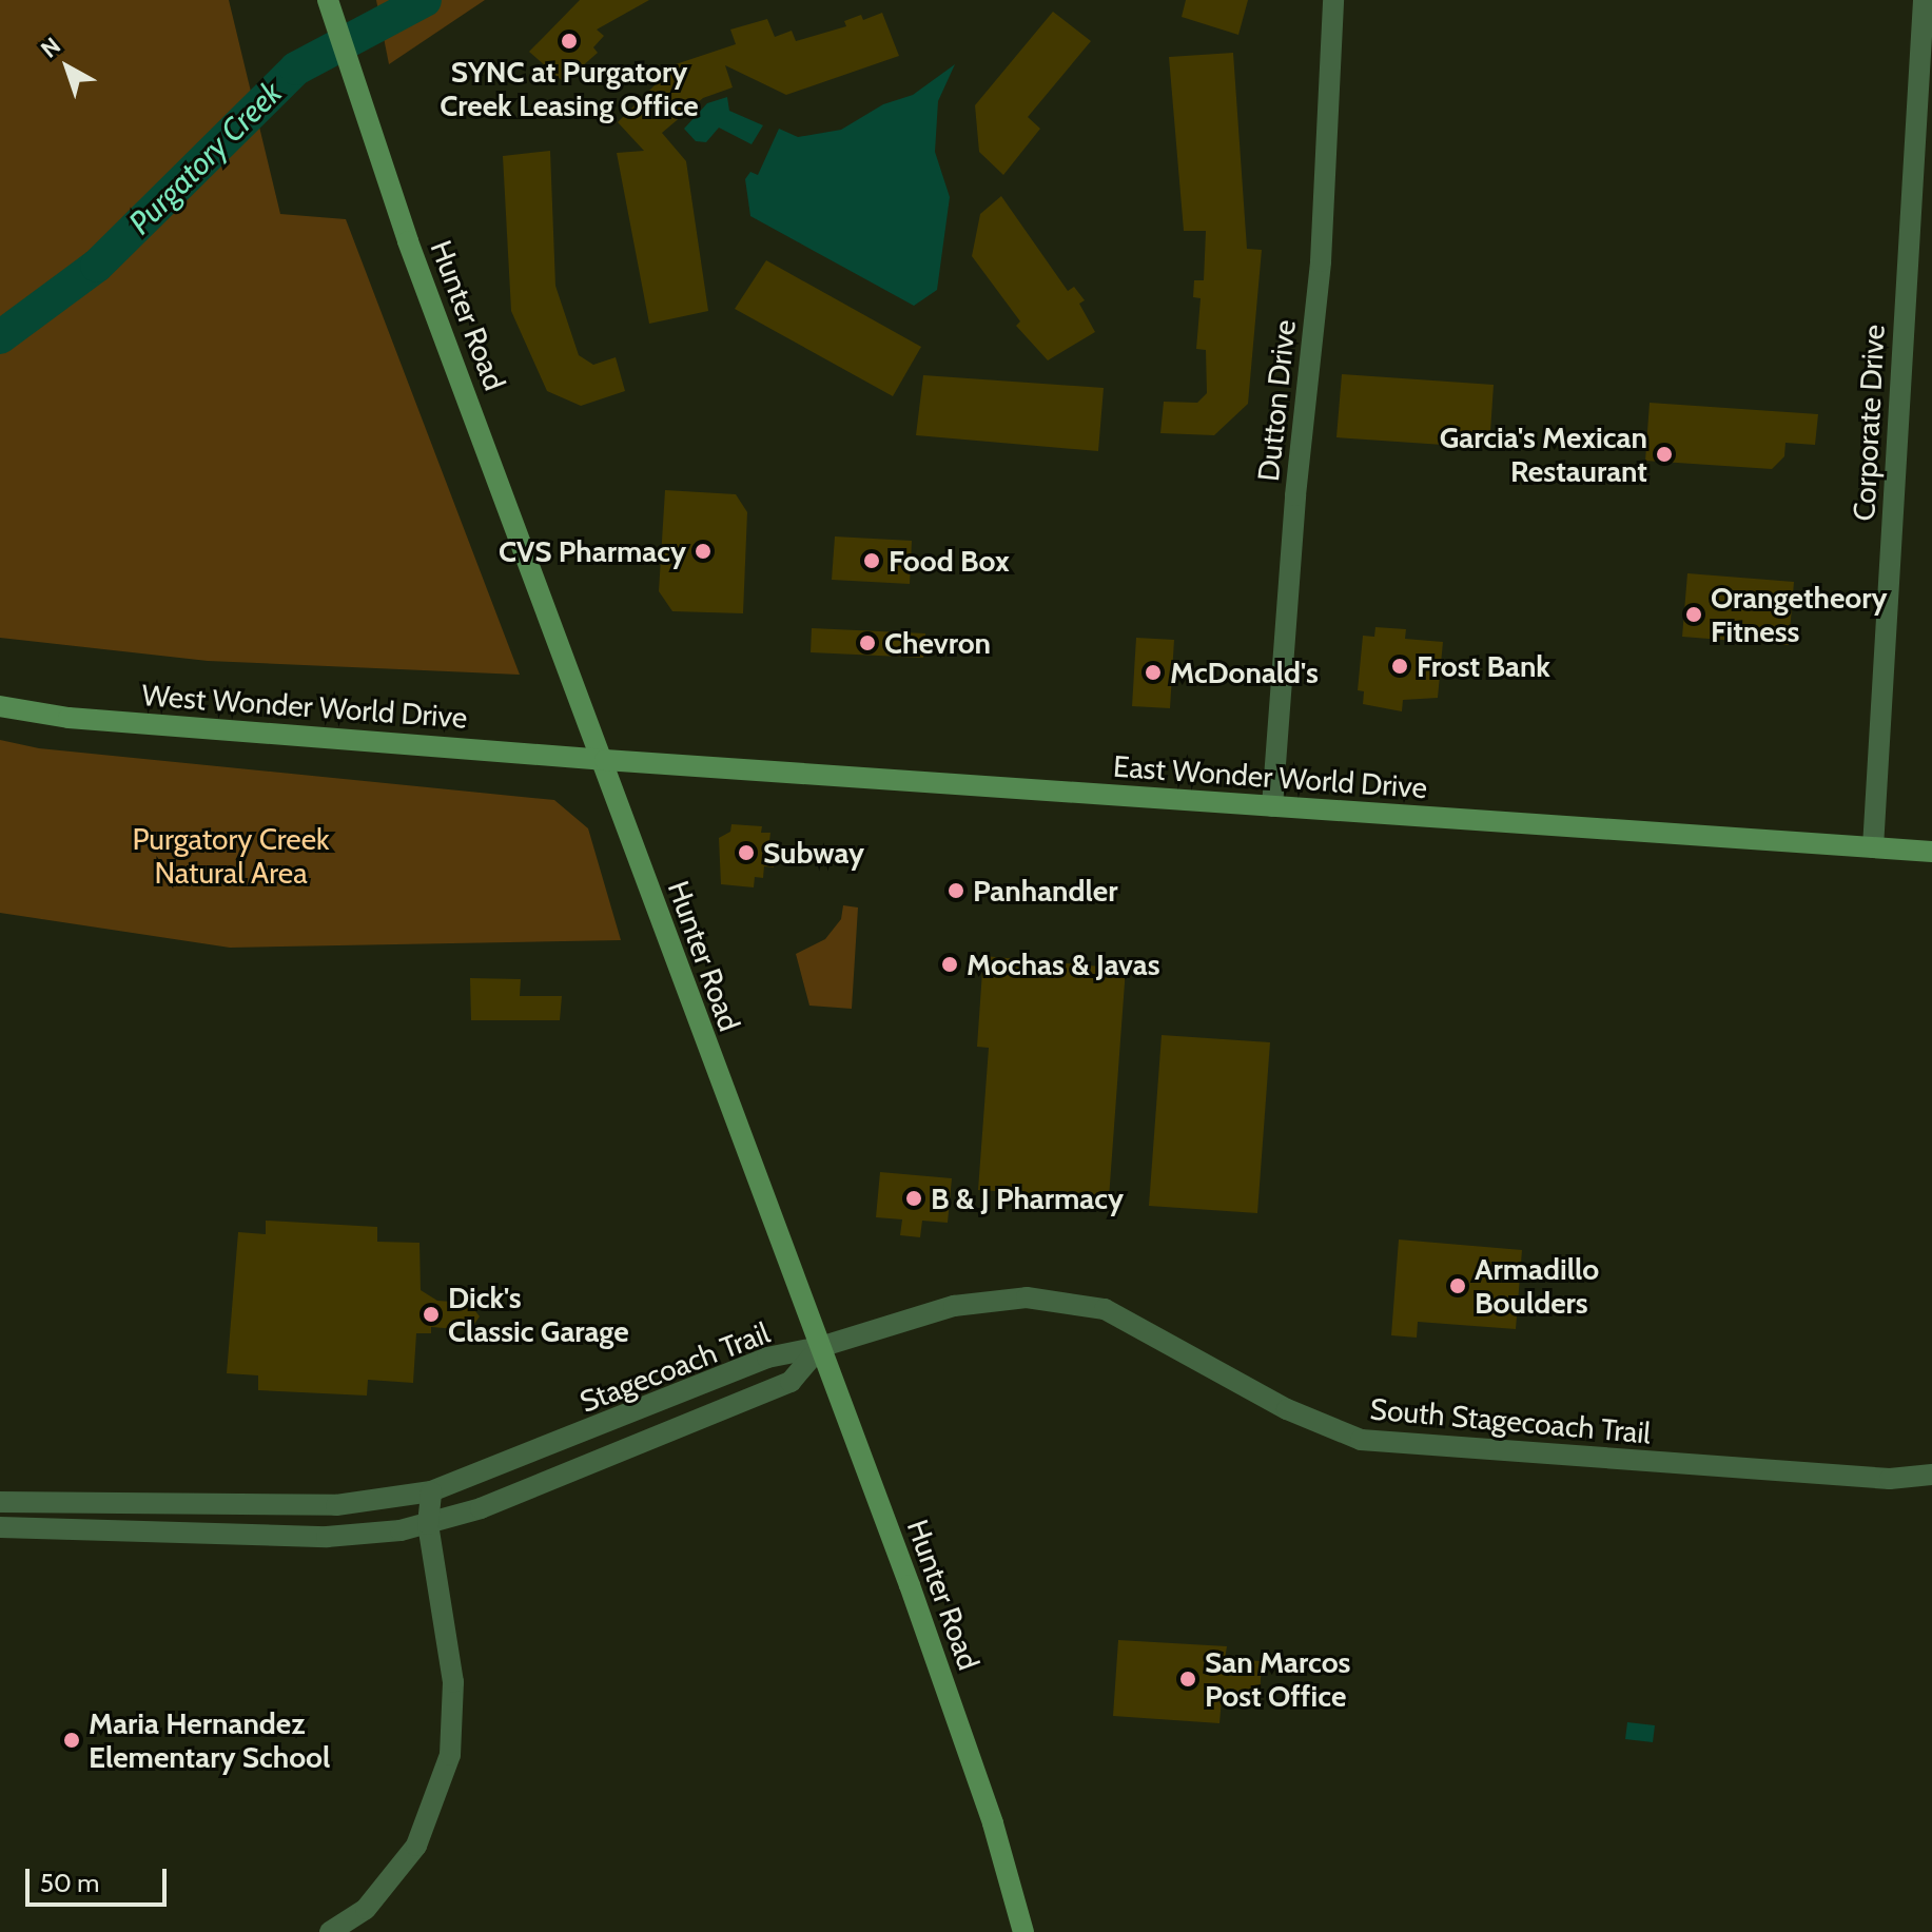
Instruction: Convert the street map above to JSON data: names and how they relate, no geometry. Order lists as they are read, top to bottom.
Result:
{
  "streets": {
    "main road": ["Hunter Road", "West Wonder World Drive", "East Wonder World Drive"],
    "street": [
      "Dutton Drive",
      "Corporate Drive",
      "Stagecoach Trail",
      "South Stagecoach Trail"
    ]
  },
  "crossings": [
    ["Hunter Road", "West Wonder World Drive"],
    ["Hunter Road", "East Wonder World Drive"],
    ["Hunter Road", "Stagecoach Trail"],
    ["Hunter Road", "South Stagecoach Trail"],
    ["Dutton Drive", "East Wonder World Drive"],
    ["Corporate Drive", "East Wonder World Drive"],
    ["West Wonder World Drive", "East Wonder World Drive"],
    ["Stagecoach Trail", "South Stagecoach Trail"]
  ],
  "water": ["Purgatory Creek"],
  "parks": ["Purgatory Creek Natural Area"],
  "places": [
    "SYNC at Purgatory Creek Leasing Office",
    "Garcia's Mexican Restaurant",
    "CVS Pharmacy",
    "Food Box",
    "Orangetheory Fitness",
    "Chevron",
    "Frost Bank",
    "McDonald's",
    "Subway",
    "Panhandler",
    "Mochas & Javas",
    "B & J Pharmacy",
    "Armadillo Boulders",
    "Dick's Classic Garage",
    "San Marcos Post Office",
    "Maria Hernandez Elementary School"
  ],
  "scale_bar": "50 m",
  "north": "top left"
}
